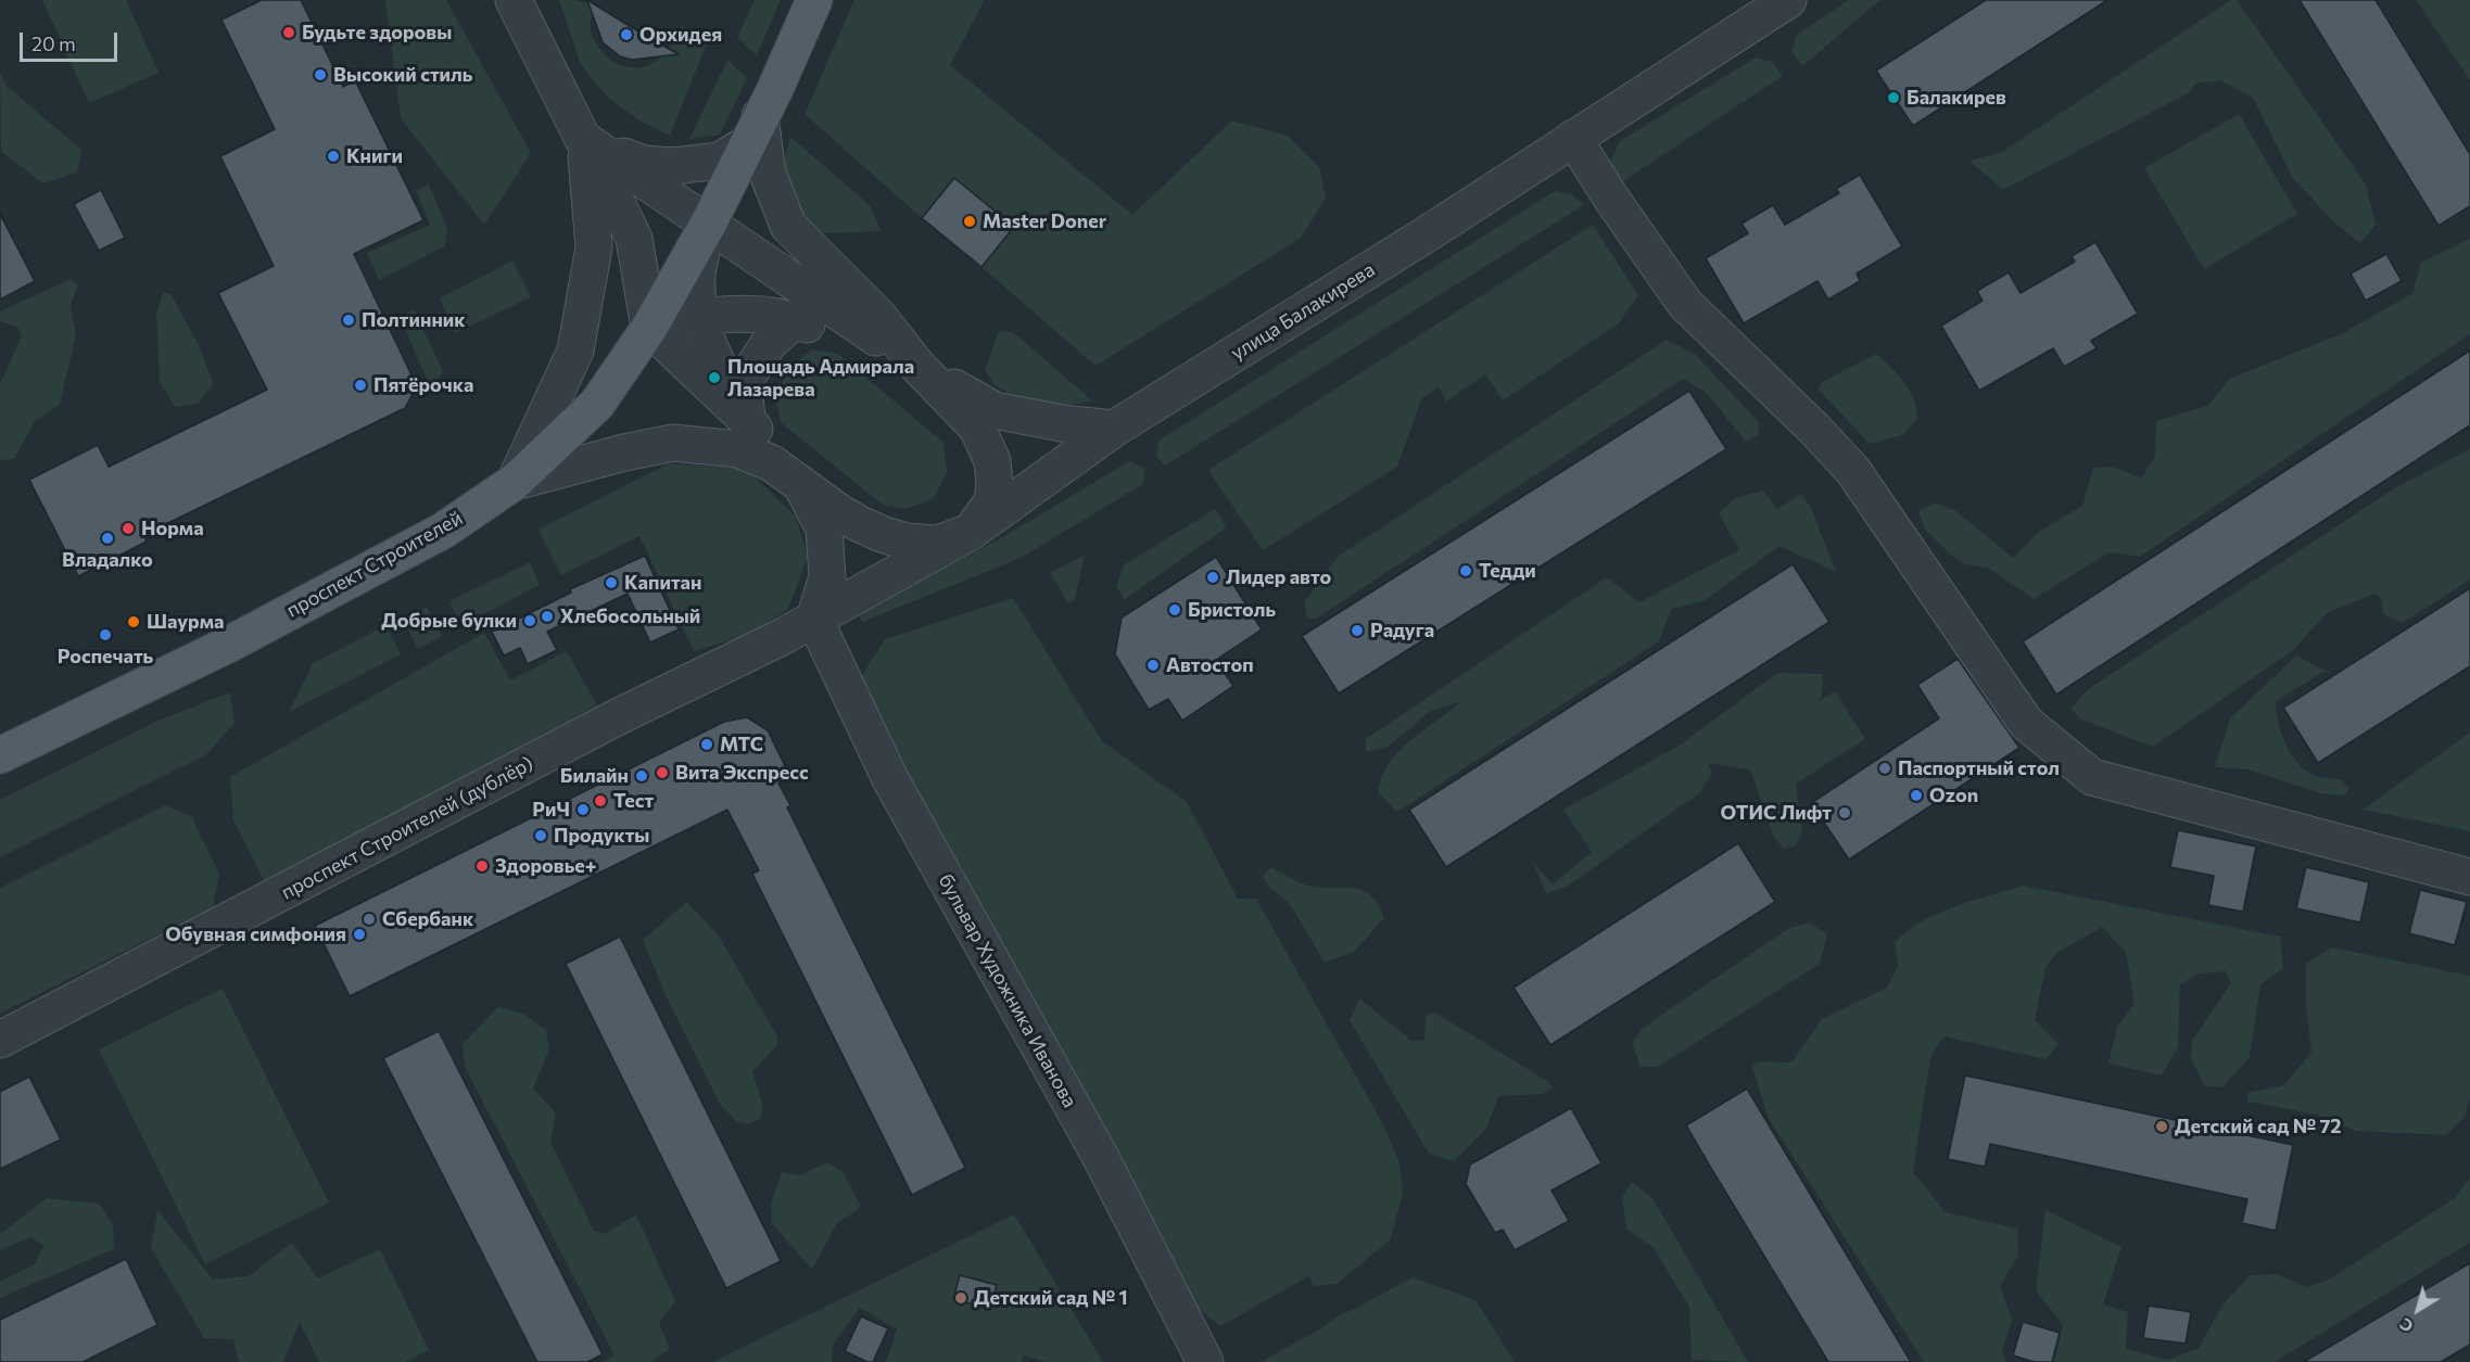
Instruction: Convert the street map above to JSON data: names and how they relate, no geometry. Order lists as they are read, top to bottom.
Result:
{
  "streets": {
    "main road": ["проспект Строителей"],
    "street": ["улица Балакирева", "проспект Строителей (дублёр)", "бульвар Художника Иванова"]
  },
  "crossings": [
    ["улица Балакирева", "проспект Строителей (дублёр)"],
    ["улица Балакирева", "бульвар Художника Иванова"],
    ["проспект Строителей (дублёр)", "бульвар Художника Иванова"]
  ],
  "places": [
    "Будьте здоровы",
    "Орхидея",
    "Высокий стиль",
    "Балакирев",
    "Книги",
    "Master Doner",
    "Полтинник",
    "Площадь Адмирала Лазарева",
    "Пятёрочка",
    "Норма",
    "Владалко",
    "Тедди",
    "Лидер авто",
    "Капитан",
    "Бристоль",
    "Хлебосольный",
    "Добрые булки",
    "Шаурма",
    "Радуга",
    "Роспечать",
    "Автостоп",
    "МТС",
    "Паспортный стол",
    "Вита Экспресс",
    "Билайн",
    "Ozon",
    "Тест",
    "РиЧ",
    "ОТИС Лифт",
    "Продукты",
    "Здоровье+",
    "Сбербанк",
    "Обувная симфония",
    "Детский сад № 72",
    "Детский сад № 1"
  ],
  "scale_bar": "20 m",
  "north": "bottom left"
}
